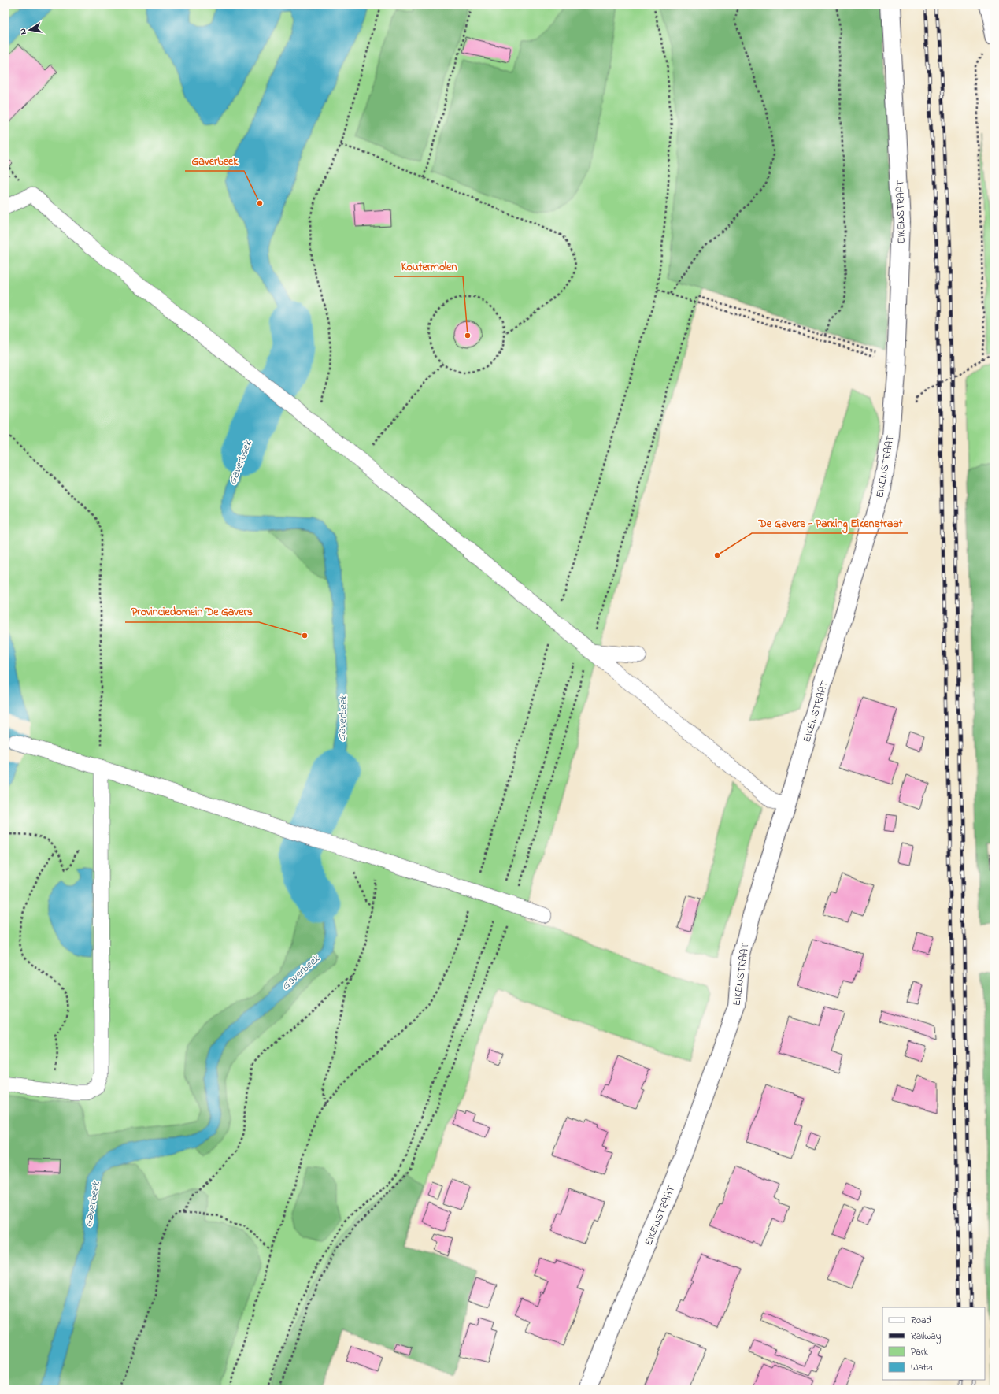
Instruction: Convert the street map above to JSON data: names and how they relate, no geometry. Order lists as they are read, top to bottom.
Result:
{
  "streets": {
    "street": ["EIKENSTRAAT"]
  },
  "water": ["Gaverbeek"],
  "places": [
    "Gaverbeek",
    "Koutermolen",
    "De Gavers - Parking Eikenstraat",
    "Provinciedomein De Gavers"
  ],
  "legend": [
    "Road",
    "Railway",
    "Park",
    "Water"
  ],
  "north": "left"
}
